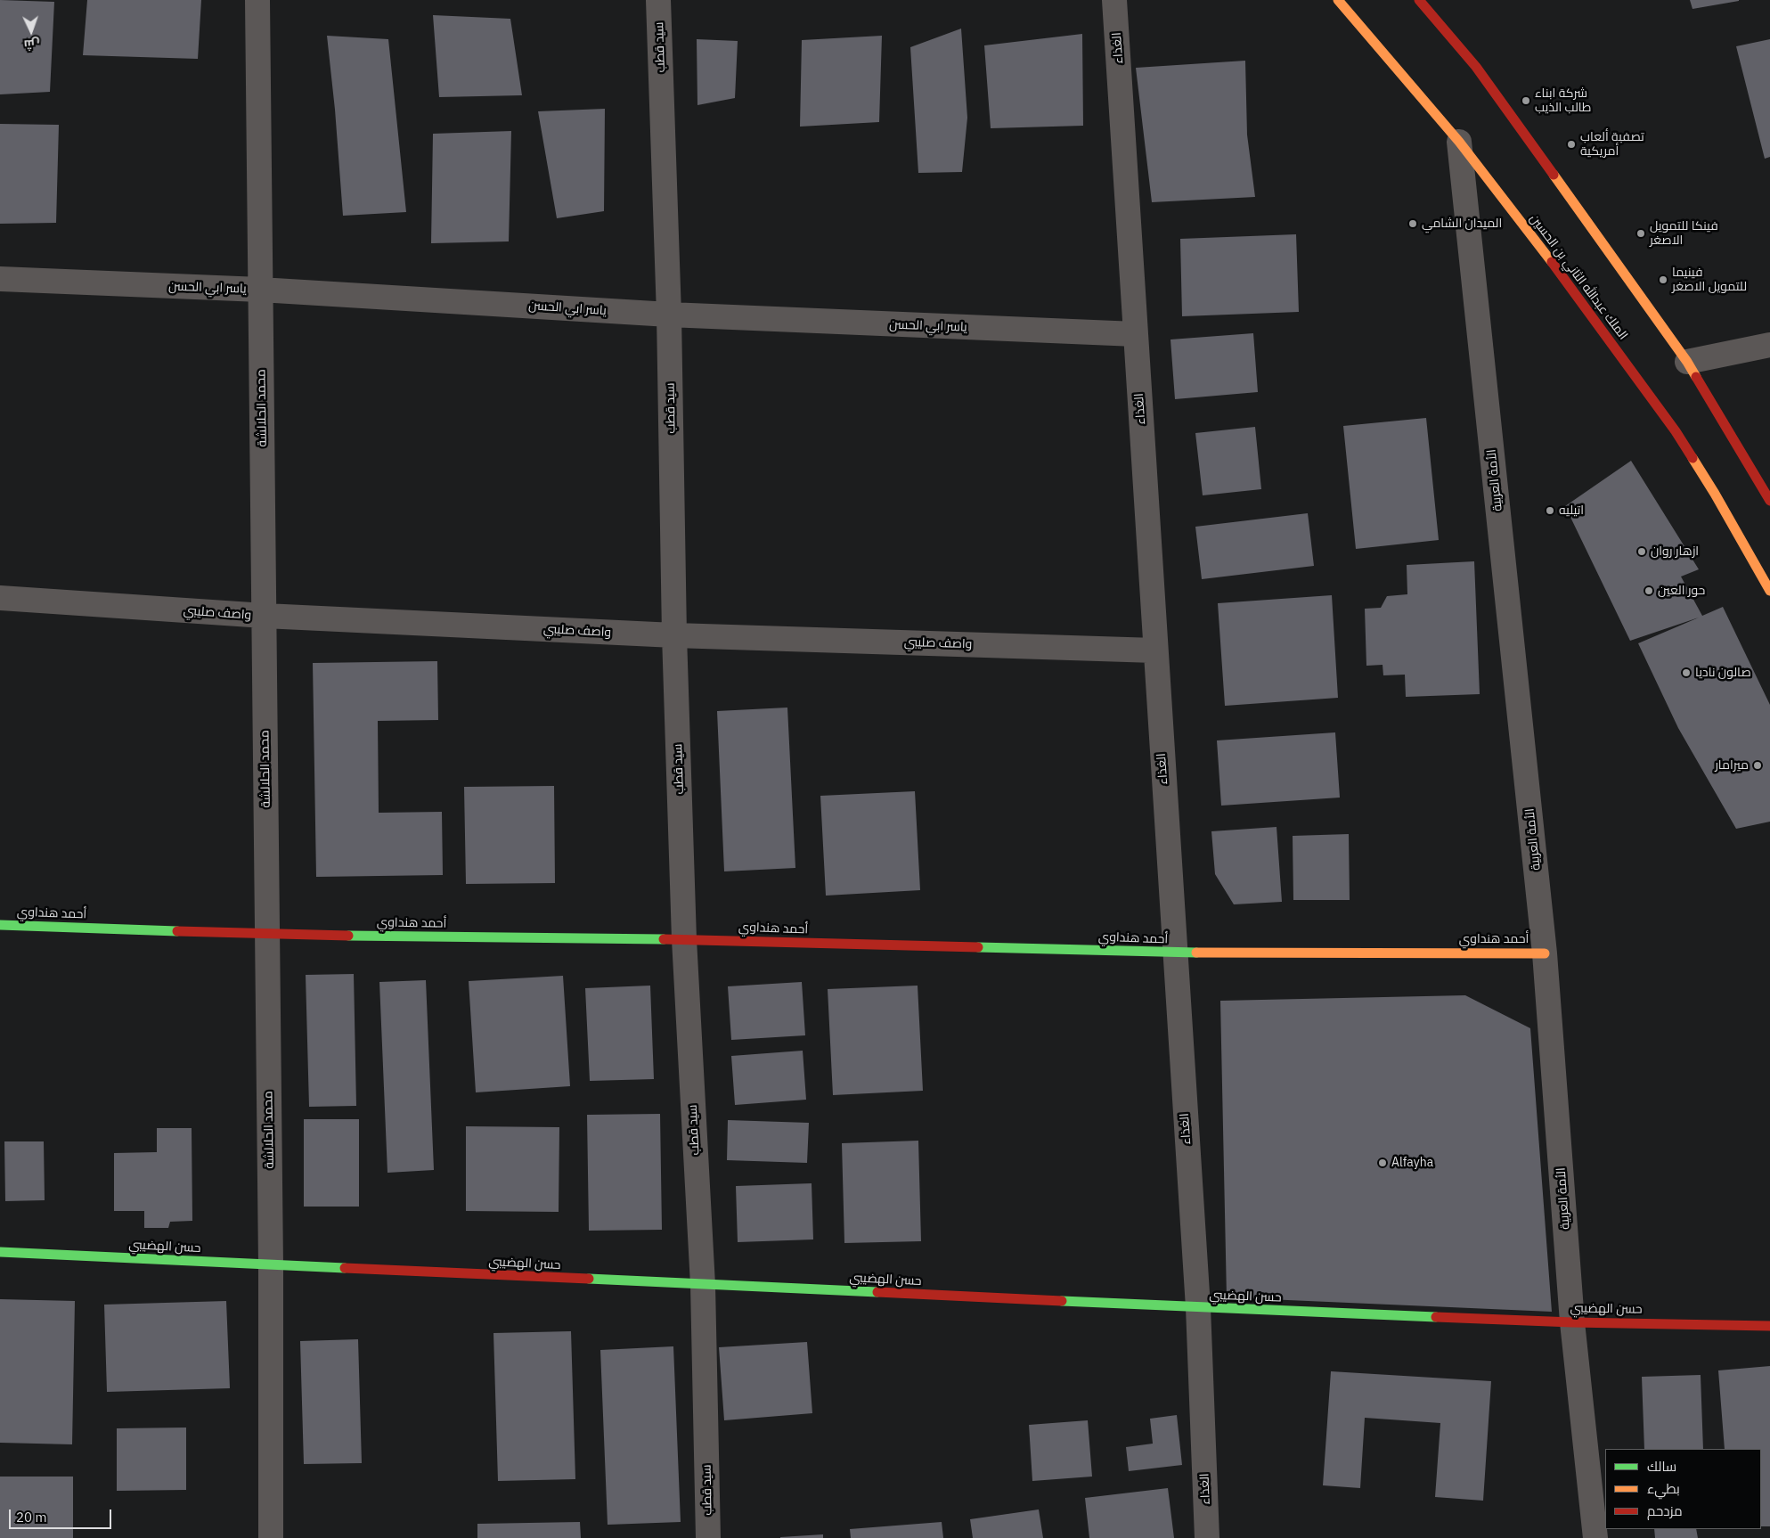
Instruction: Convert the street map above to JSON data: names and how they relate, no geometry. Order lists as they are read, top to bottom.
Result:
{
  "streets": {
    "street": [
      "سيد قطب",
      "الغذاء",
      "الملك عبدالله الثاني بن الحسين",
      "ياسر ابي الحسن",
      "محمد الحلالشة",
      "الأمة العربية",
      "واصف صليبي",
      "أحمد هنداوي",
      "حسن الهضيبي"
    ]
  },
  "crossings": [
    ["سيد قطب", "ياسر ابي الحسن"],
    ["سيد قطب", "واصف صليبي"],
    ["سيد قطب", "أحمد هنداوي"],
    ["سيد قطب", "حسن الهضيبي"],
    ["الغذاء", "ياسر ابي الحسن"],
    ["الغذاء", "واصف صليبي"],
    ["الغذاء", "أحمد هنداوي"],
    ["الغذاء", "حسن الهضيبي"],
    ["الملك عبدالله الثاني بن الحسين", "الأمة العربية"],
    ["ياسر ابي الحسن", "محمد الحلالشة"],
    ["محمد الحلالشة", "واصف صليبي"],
    ["محمد الحلالشة", "أحمد هنداوي"],
    ["محمد الحلالشة", "حسن الهضيبي"],
    ["الأمة العربية", "أحمد هنداوي"],
    ["الأمة العربية", "حسن الهضيبي"]
  ],
  "places": [
    "شركة ابناء طالب الذيب",
    "تصفية ألعاب أمريكية",
    "الميدان الشامي",
    "فينكا للتمويل الاصغر",
    "فينيما للتمويل الاصغر",
    "اتيليه",
    "ازهار روان",
    "حور العين",
    "صالون ناديا",
    "ميرامار",
    "Alfayha"
  ],
  "legend": ["سالك", "بطيء", "مزدحم"],
  "scale_bar": "20 m",
  "north": "bottom"
}
